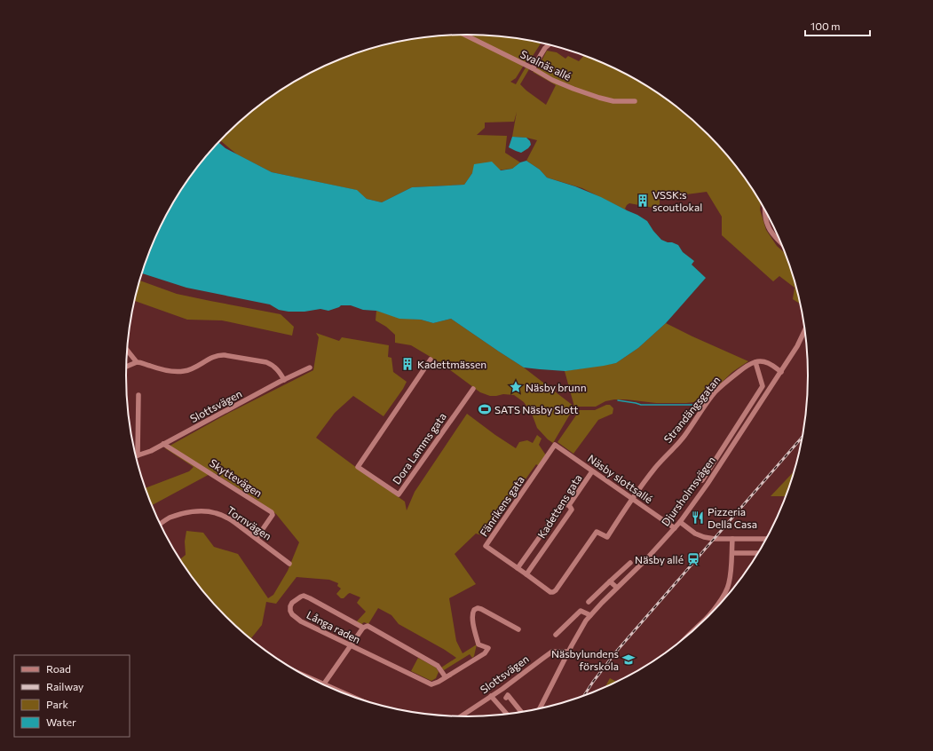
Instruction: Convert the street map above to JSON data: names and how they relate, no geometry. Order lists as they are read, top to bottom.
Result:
{
  "streets": {
    "street": [
      "Svalnäs allé",
      "Slottsvägen",
      "Strandängsgatan",
      "Dora Lamms gata",
      "Skyttevägen",
      "Näsby slottsallé",
      "Djursholmsvägen",
      "Fänrikens gata",
      "Kadettens gata",
      "Tornvägen",
      "Långa raden"
    ]
  },
  "crossings": [
    ["Slottsvägen", "Skyttevägen"],
    ["Slottsvägen", "Djursholmsvägen"],
    ["Strandängsgatan", "Näsby slottsallé"],
    ["Skyttevägen", "Tornvägen"],
    ["Näsby slottsallé", "Djursholmsvägen"],
    ["Näsby slottsallé", "Fänrikens gata"],
    ["Näsby slottsallé", "Kadettens gata"]
  ],
  "places": {
    "building": ["VSSK:s scoutlokal", "Kadettmässen"],
    "place": ["Näsby brunn"],
    "sports": ["SATS Näsby Slott"],
    "restaurant": ["Pizzeria Della Casa"],
    "station": ["Näsby allé"],
    "school or university": ["Näsbylundens förskola"]
  },
  "legend": [
    "Road",
    "Railway",
    "Park",
    "Water"
  ],
  "scale_bar": "100 m"
}
